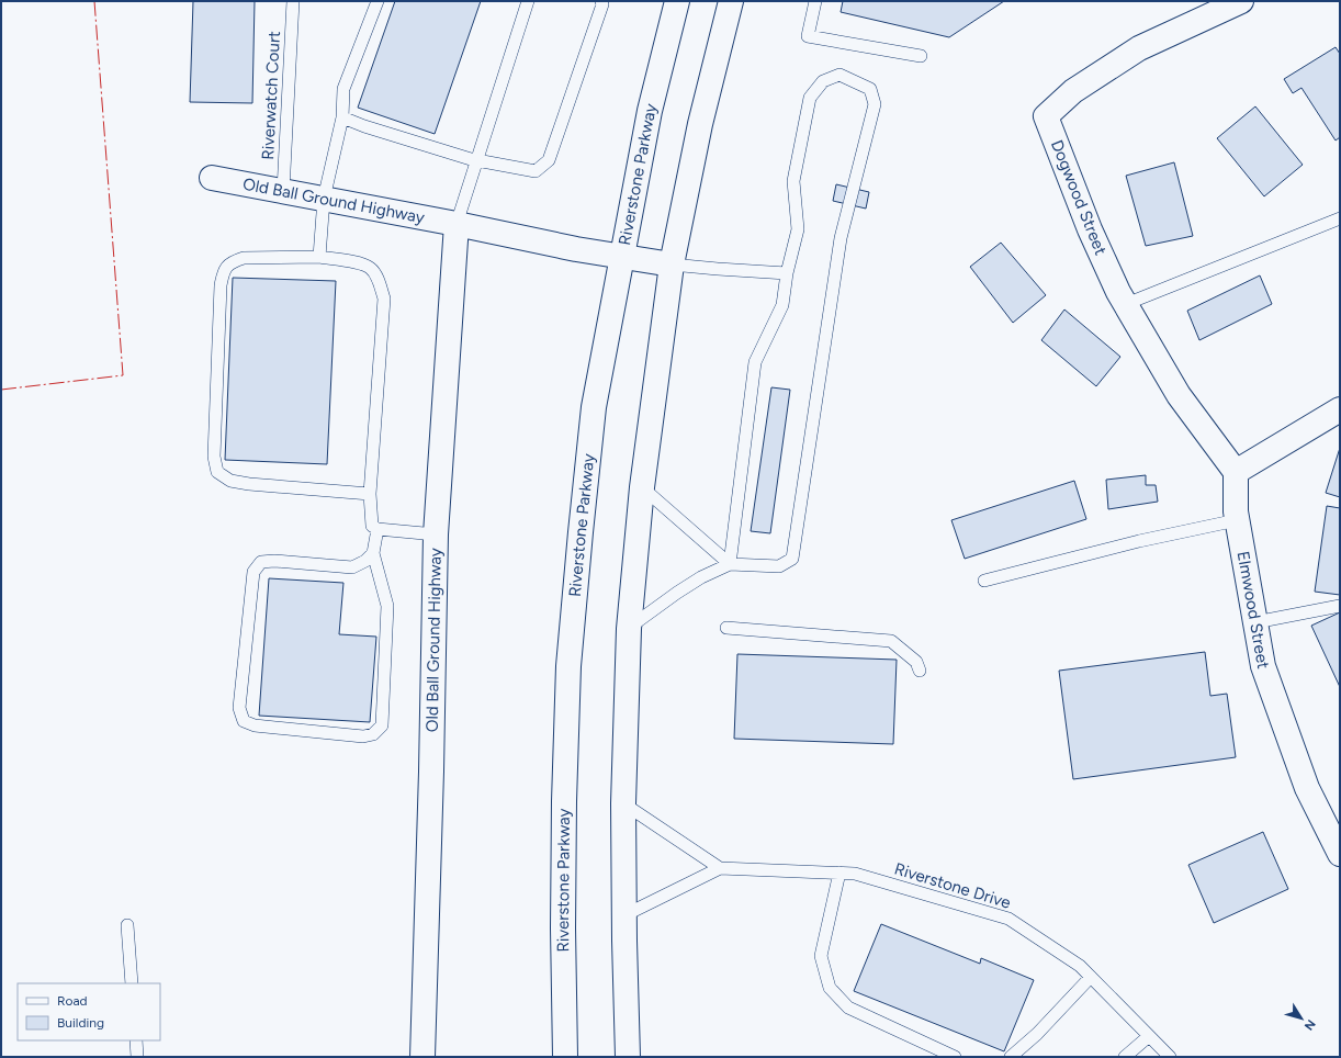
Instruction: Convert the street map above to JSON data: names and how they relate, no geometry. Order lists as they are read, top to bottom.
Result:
{
  "streets": {
    "street": [
      "Riverstone Parkway",
      "Dogwood Street",
      "Old Ball Ground Highway",
      "Elmwood Street"
    ],
    "lane": ["Riverwatch Court", "Riverstone Drive"]
  },
  "crossings": [
    ["Riverwatch Court", "Old Ball Ground Highway"],
    ["Riverstone Parkway", "Old Ball Ground Highway"],
    ["Dogwood Street", "Elmwood Street"]
  ],
  "legend": ["Road", "Building"],
  "north": "bottom right"
}
